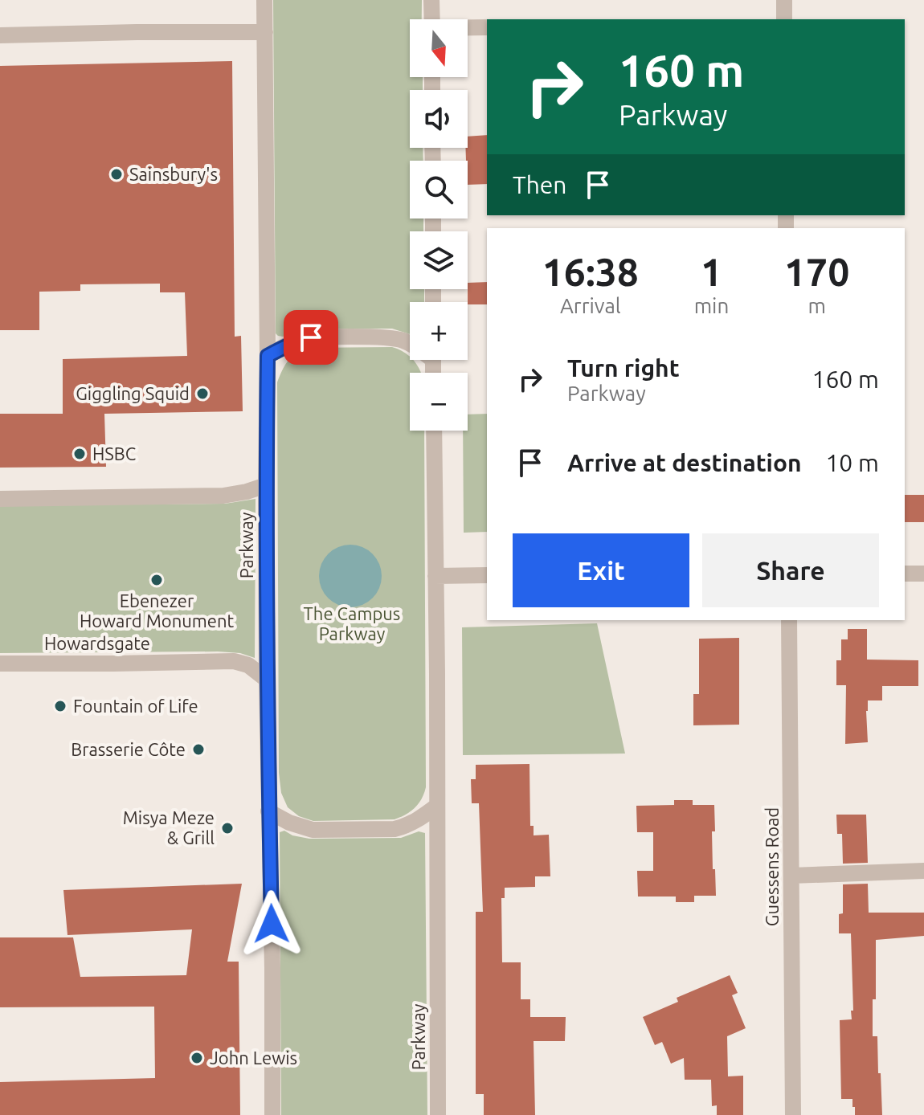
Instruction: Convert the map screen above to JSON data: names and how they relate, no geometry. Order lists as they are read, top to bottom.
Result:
{
  "streets": {
    "street": ["Parkway", "Howardsgate", "Guessens Road"]
  },
  "crossings": [
    ["Parkway", "Howardsgate"]
  ],
  "parks": ["The Campus Parkway"],
  "places": [
    "Sainsbury's",
    "Giggling Squid",
    "HSBC",
    "Ebenezer Howard Monument",
    "Fountain of Life",
    "Brasserie Côte",
    "Misya Meze & Grill",
    "John Lewis"
  ],
  "north": "bottom",
  "page": {
    "map_buttons": ["+", "−"],
    "turn": ["160 m", "Parkway"],
    "then": "Then",
    "eta": [
      "16:38",
      "Arrival",
      "1",
      "min",
      "170",
      "m"
    ],
    "list": [
      {
        "name": "Turn right",
        "note": "Parkway",
        "value": "160 m"
      },
      {
        "name": "Arrive at destination",
        "value": "10 m"
      }
    ],
    "buttons": ["Exit", "Share"]
  }
}
